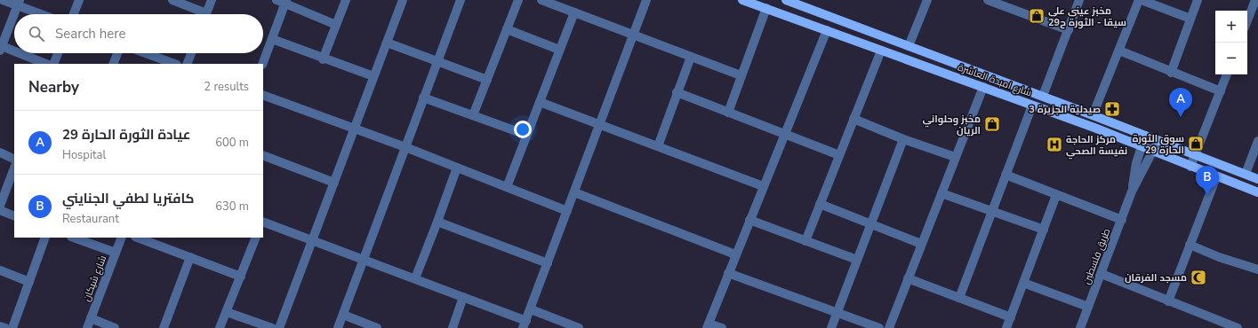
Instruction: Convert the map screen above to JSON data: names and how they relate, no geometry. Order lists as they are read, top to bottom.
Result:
{
  "streets": {
    "main road": ["شارع امبدة العاشرة"],
    "street": ["طريق فلسطين", "شارع شيكان"]
  },
  "crossings": [
    ["شارع امبدة العاشرة", "طريق فلسطين"]
  ],
  "places": {
    "shop": ["مخبز عيني على سيقا - الثورة ح29", "مخبز وحلواني الريان", "سوق الثورة الحارة 29"],
    "pharmacy": ["صيدلية الجزيرة 3"],
    "hospital": ["مركز الحاجة نفيسة الصحي"],
    "mosque": ["مسجد الفرقان"]
  },
  "page": {
    "map_buttons": ["+", "−"],
    "search": "Search here",
    "heading": ["Nearby", "2 results"],
    "pins": ["A", "B"],
    "list": [
      {
        "mark": "A",
        "name": "عيادة الثورة الحارة 29",
        "note": "Hospital",
        "value": "600 m"
      },
      {
        "mark": "B",
        "name": "كافتريا لطفي الجنايني",
        "note": "Restaurant",
        "value": "630 m"
      }
    ]
  }
}
